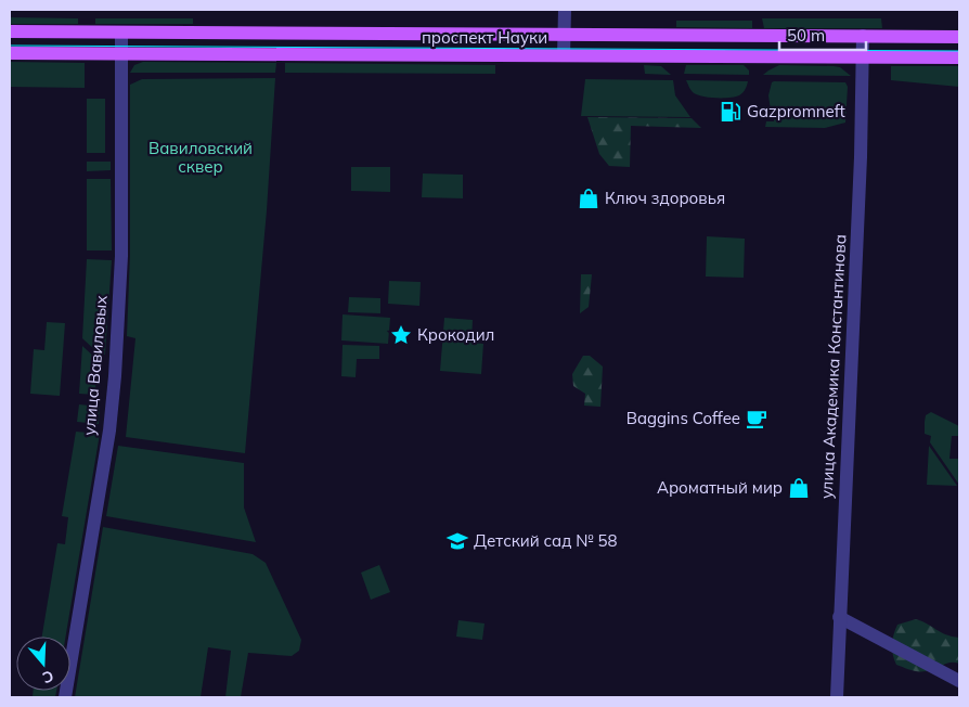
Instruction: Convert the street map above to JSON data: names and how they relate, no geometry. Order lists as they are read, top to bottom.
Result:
{
  "streets": {
    "main road": ["проспект Науки"],
    "street": ["улица Вавиловых", "улица Академика Константинова"]
  },
  "crossings": [
    ["проспект Науки", "улица Вавиловых"],
    ["проспект Науки", "улица Академика Константинова"]
  ],
  "parks": ["Вавиловский сквер"],
  "places": {
    "fuel station": ["Gazpromneft"],
    "shop": ["Ключ здоровья", "Ароматный мир"],
    "place": ["Крокодил"],
    "cafe": ["Baggins Coffee"],
    "school or university": ["Детский сад № 58"]
  },
  "scale_bar": "50 m",
  "north": "bottom"
}
